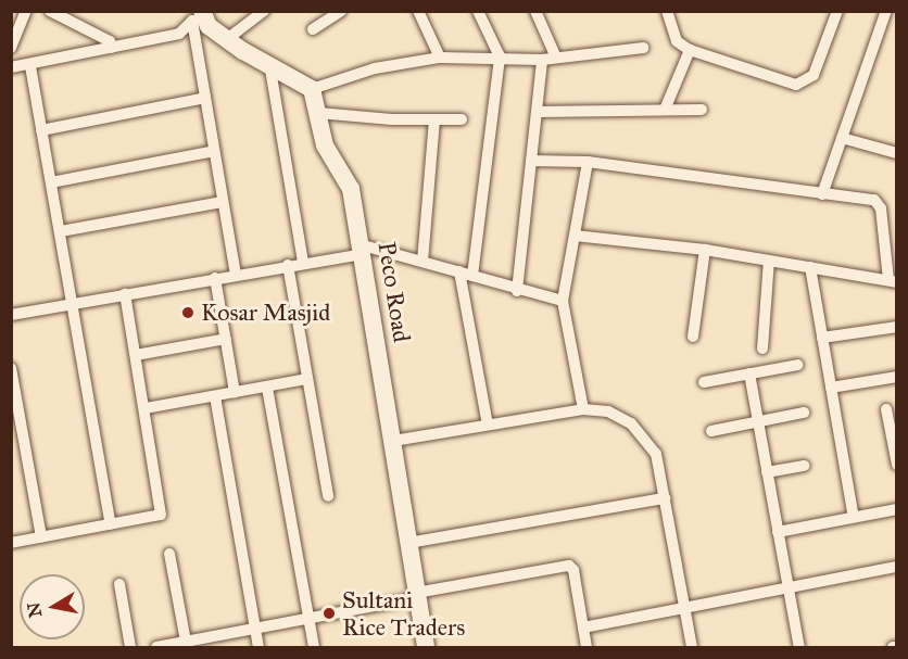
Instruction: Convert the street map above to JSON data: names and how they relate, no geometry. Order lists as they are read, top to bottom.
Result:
{
  "streets": {
    "street": ["Peco Road"]
  },
  "places": ["Kosar Masjid", "Sultani Rice Traders"],
  "north": "left"
}
